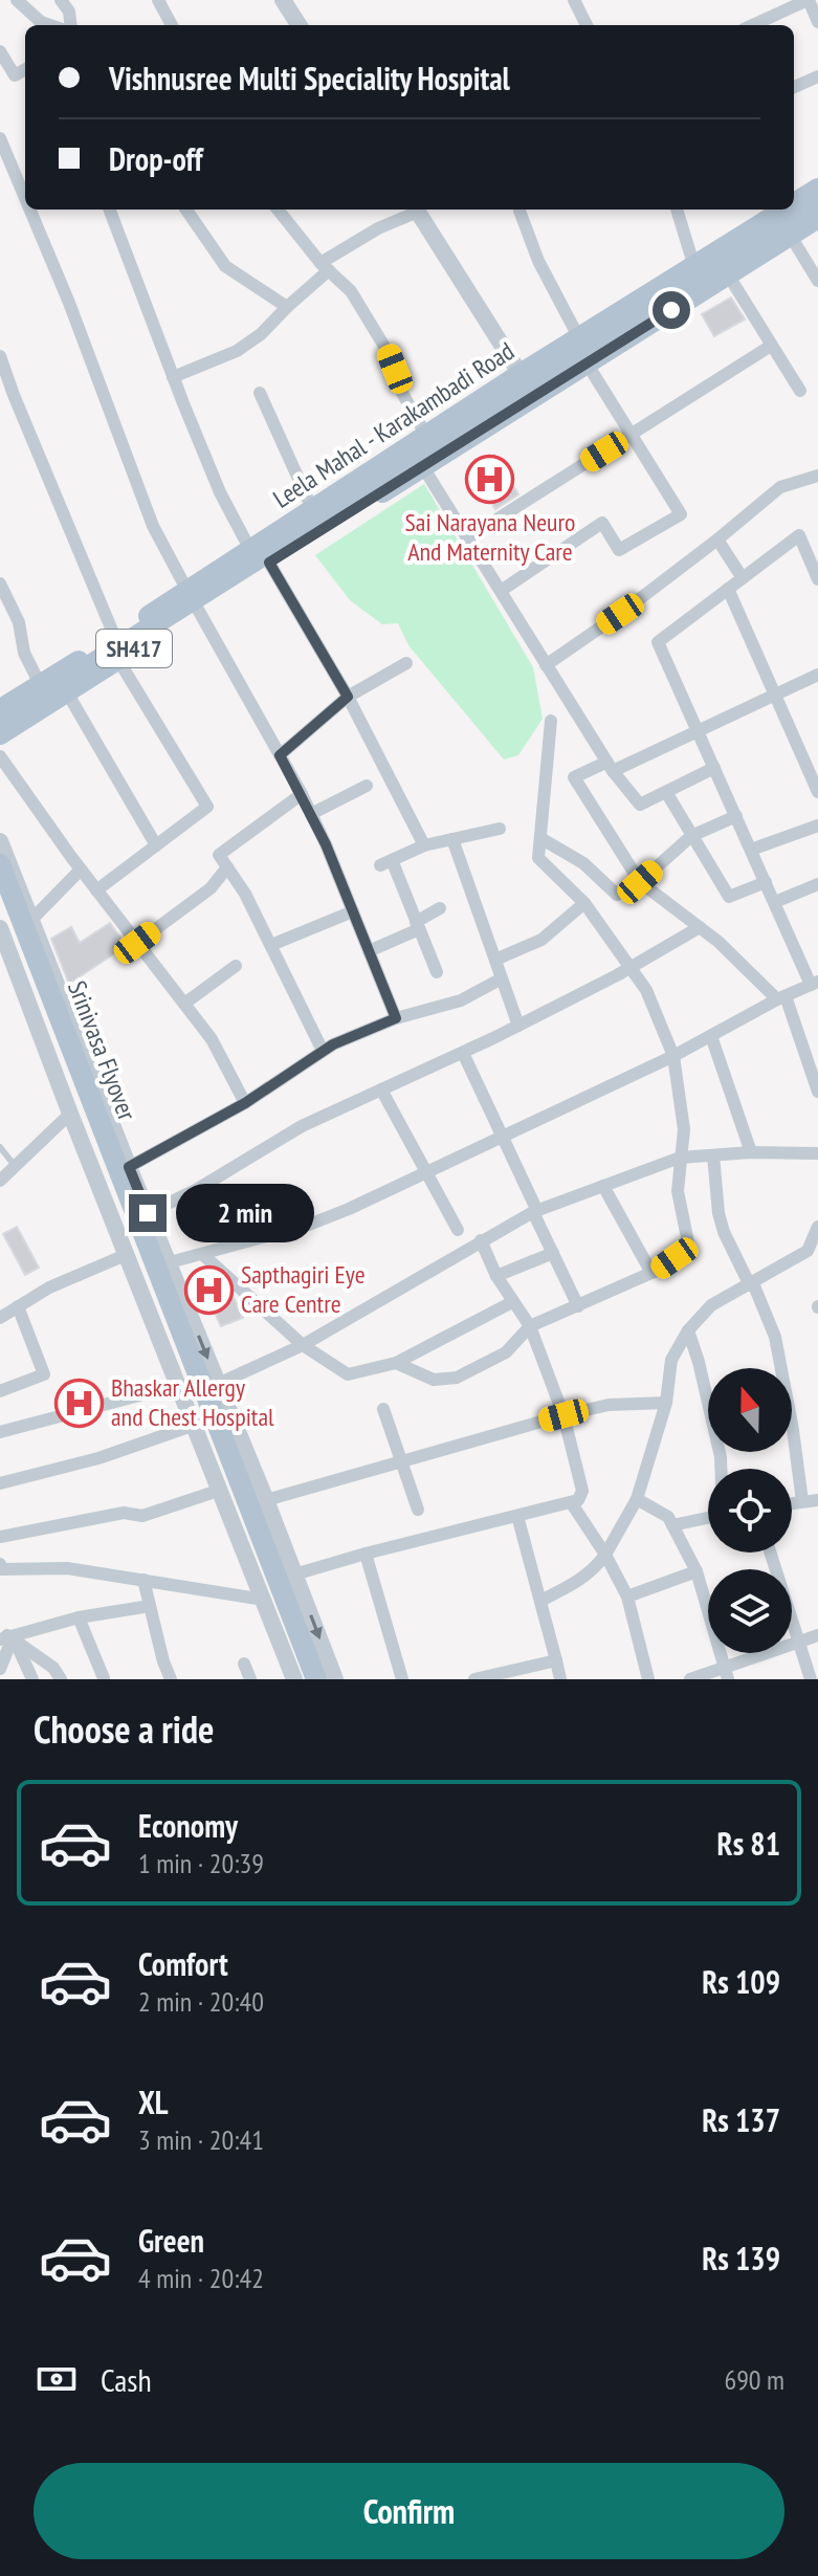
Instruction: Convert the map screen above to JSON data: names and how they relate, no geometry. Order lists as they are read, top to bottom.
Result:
{
  "streets": {
    "main road": ["Leela Mahal - Karakambadi Road", "SH417", "Srinivasa Flyover"]
  },
  "places": {
    "hospital": ["Sai Narayana Neuro And Maternity Care", "Sapthagiri Eye Care Centre", "Bhaskar Allergy and Chest Hospital"]
  },
  "north": "top",
  "page": {
    "banner": ["Vishnusree Multi Speciality Hospital", "Drop-off"],
    "bubble": "2 min",
    "heading": "Choose a ride",
    "list": [
      {
        "name": "Economy",
        "note": "1 min · 20:39",
        "value": "Rs 81"
      },
      {
        "name": "Comfort",
        "note": "2 min · 20:40",
        "value": "Rs 109"
      },
      {
        "name": "XL",
        "note": "3 min · 20:41",
        "value": "Rs 137"
      },
      {
        "name": "Green",
        "note": "4 min · 20:42",
        "value": "Rs 139"
      }
    ],
    "pay": ["Cash", "690 m"],
    "buttons": "Confirm"
  }
}
